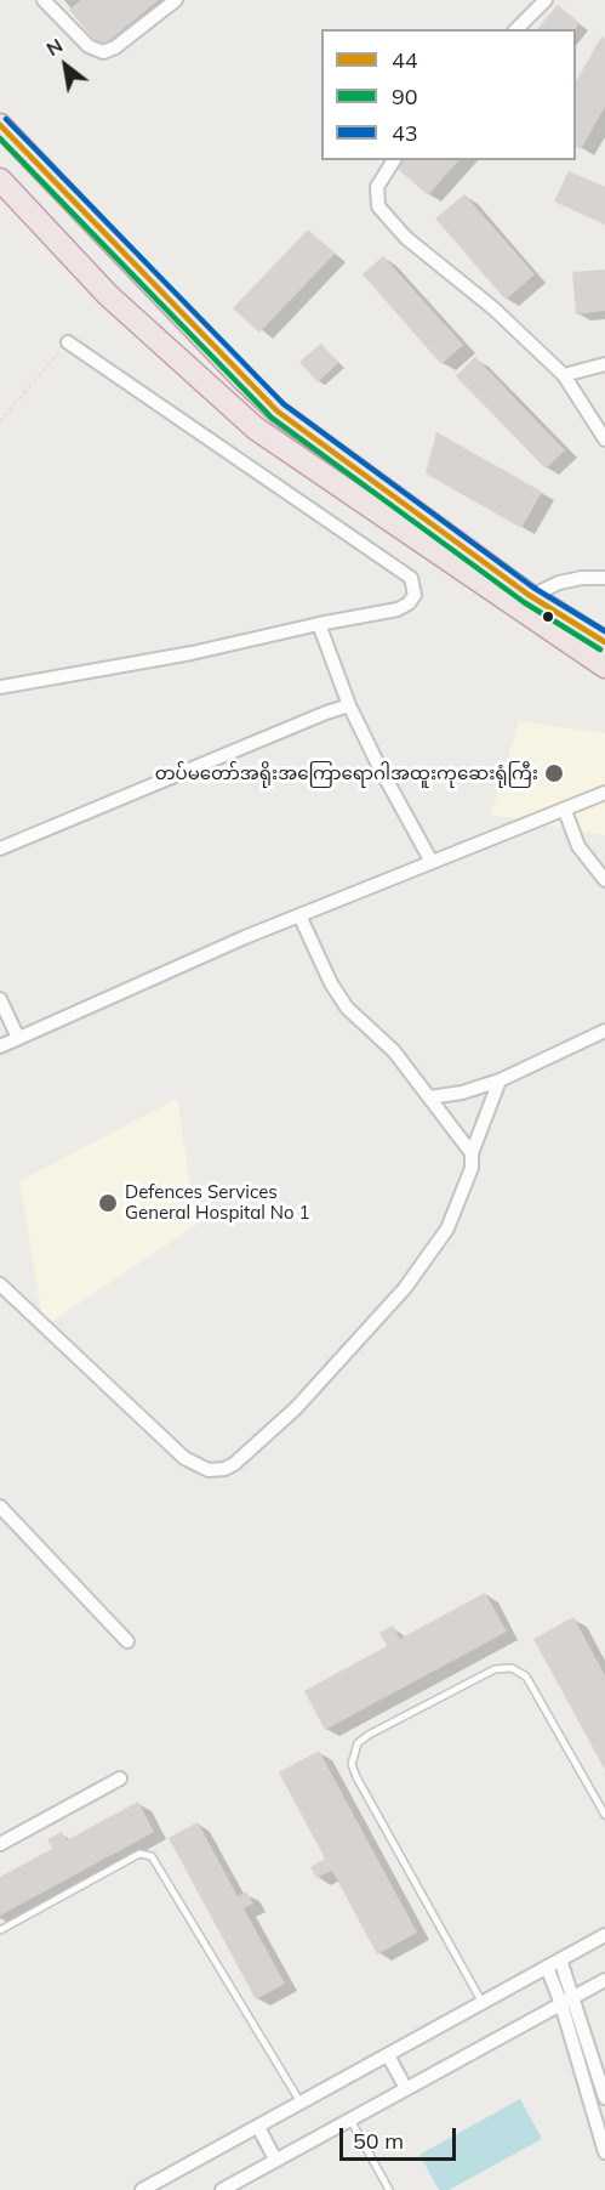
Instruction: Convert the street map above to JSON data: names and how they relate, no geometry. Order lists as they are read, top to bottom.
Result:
{
  "places": ["တပ်မတော်အရိုးအကြောရောဂါအထူးကုဆေးရုံကြီး", "Defences Services General Hospital No 1"],
  "lines": ["transit line 43", "transit line 44", "transit line 90"],
  "legend": ["44", "90", "43"],
  "scale_bar": "50 m",
  "north": "top left"
}
